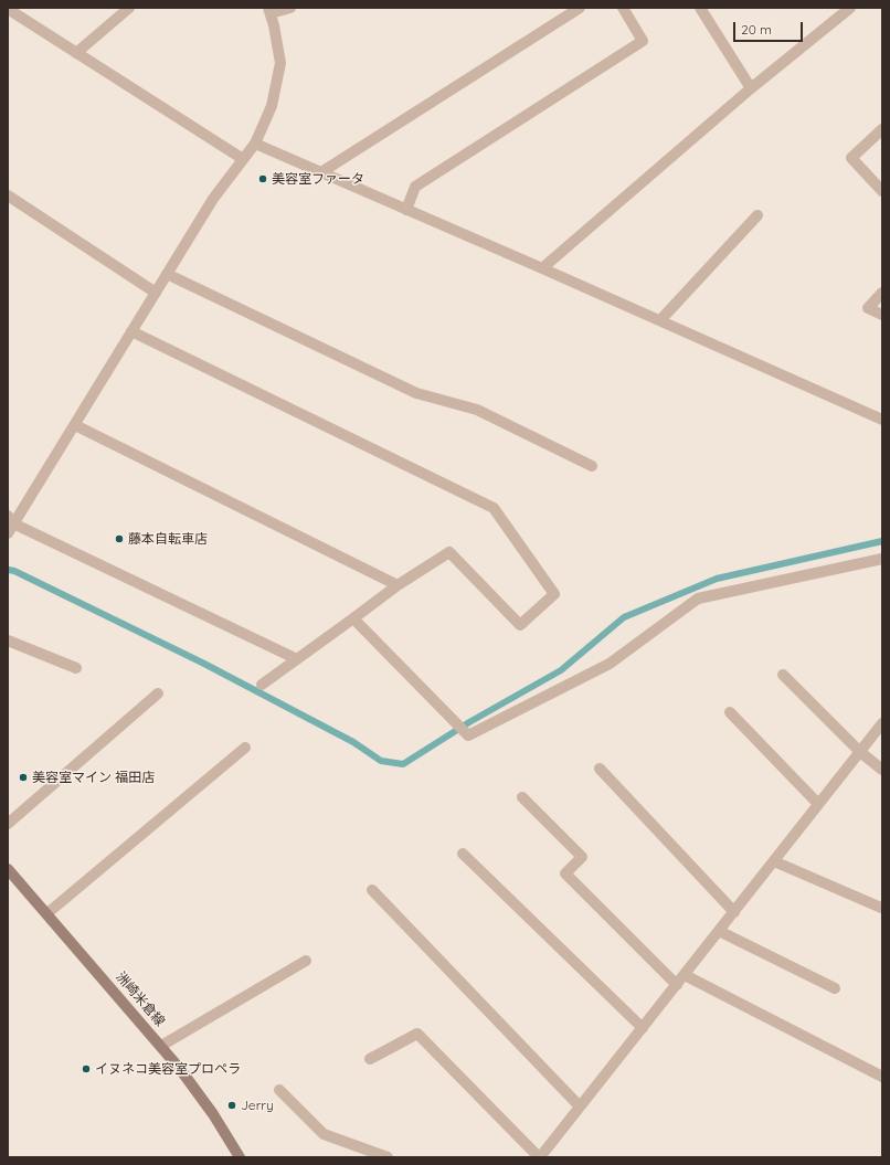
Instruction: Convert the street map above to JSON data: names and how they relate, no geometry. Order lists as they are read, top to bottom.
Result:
{
  "streets": {
    "main road": ["洲崎米倉線"]
  },
  "places": [
    "美容室ファータ",
    "藤本自転車店",
    "美容室マイン 福田店",
    "イヌネコ美容室プロペラ",
    "Jerry"
  ],
  "scale_bar": "20 m"
}
